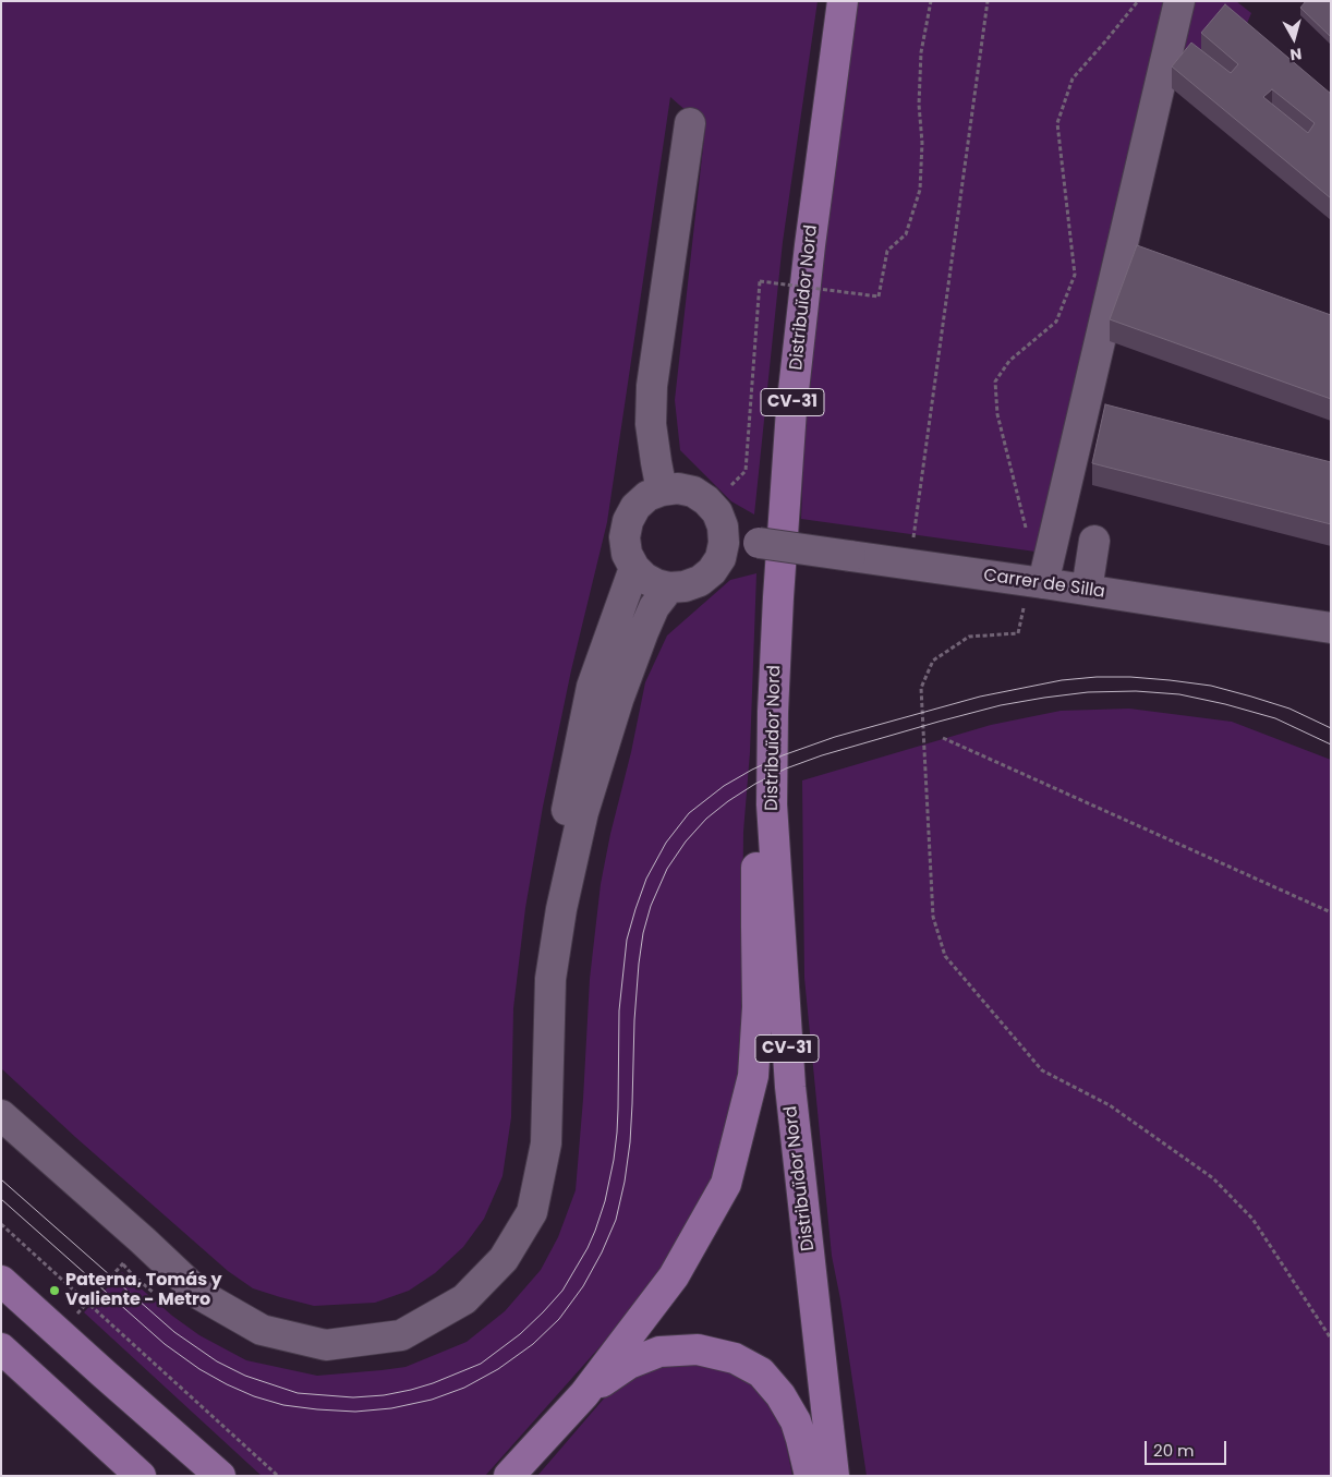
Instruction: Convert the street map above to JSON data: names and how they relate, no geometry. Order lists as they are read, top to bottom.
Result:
{
  "streets": {
    "main road": ["Distribuïdor Nord", "CV-31"],
    "street": ["Carrer de Silla"]
  },
  "places": ["Paterna, Tomás y Valiente - Metro"],
  "scale_bar": "20 m",
  "north": "bottom"
}
